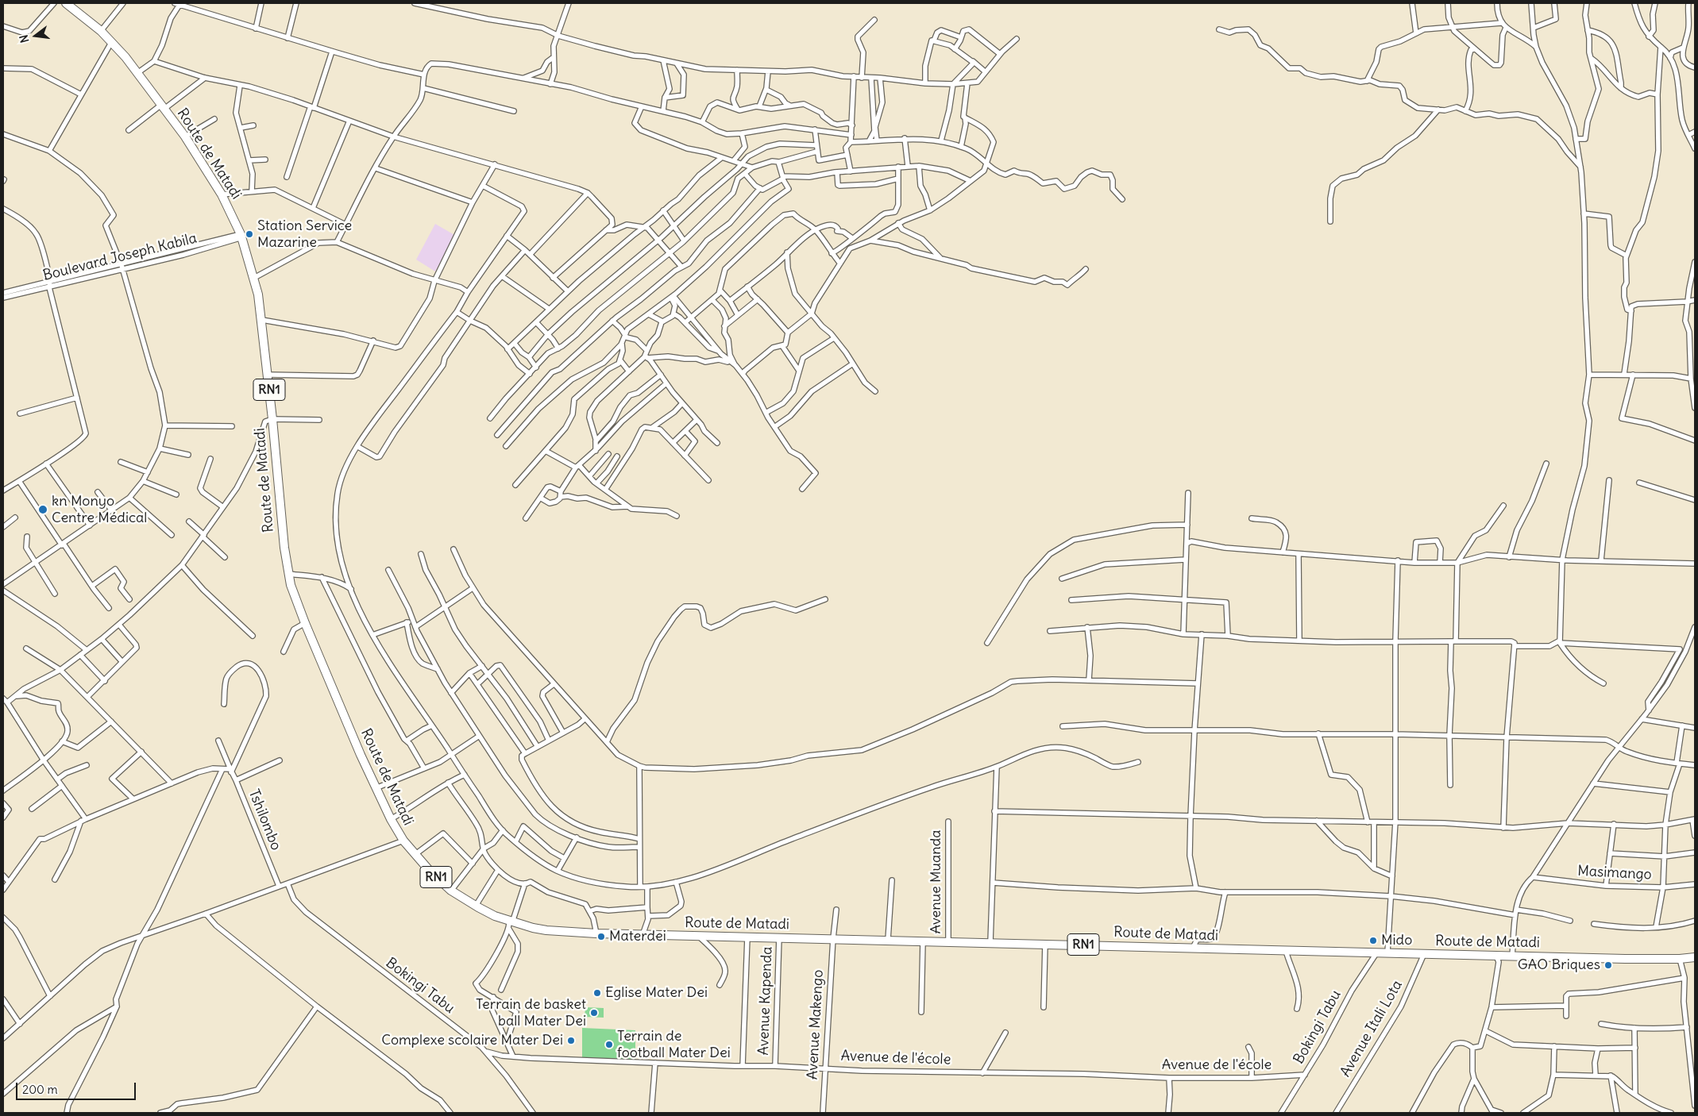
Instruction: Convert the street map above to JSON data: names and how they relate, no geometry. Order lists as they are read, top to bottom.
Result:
{
  "streets": {
    "highway": ["Route de Matadi", "RN1"],
    "street": [
      "Boulevard Joseph Kabila",
      "Tshilombo",
      "Masimango",
      "Avenue Muanda",
      "Bokingi Tabu",
      "Avenue Kapenda",
      "Avenue Makengo",
      "Avenue Itali Lota",
      "Avenue de l'école"
    ]
  },
  "crossings": [
    ["Route de Matadi", "Boulevard Joseph Kabila"],
    ["Route de Matadi", "Avenue Muanda"],
    ["Route de Matadi", "Bokingi Tabu"],
    ["Route de Matadi", "Avenue Kapenda"],
    ["Route de Matadi", "Avenue Makengo"],
    ["Route de Matadi", "Avenue Itali Lota"],
    ["Bokingi Tabu", "Avenue de l'école"],
    ["Avenue Kapenda", "Avenue de l'école"],
    ["Avenue Makengo", "Avenue de l'école"]
  ],
  "places": [
    "Station Service Mazarine",
    "kn Monyo Centre Médical",
    "Materdei",
    "Mido",
    "GAO Briques",
    "Eglise Mater Dei",
    "Terrain de basket ball Mater Dei",
    "Complexe scolaire Mater Dei",
    "Terrain de football Mater Dei"
  ],
  "scale_bar": "200 m",
  "north": "left"
}
